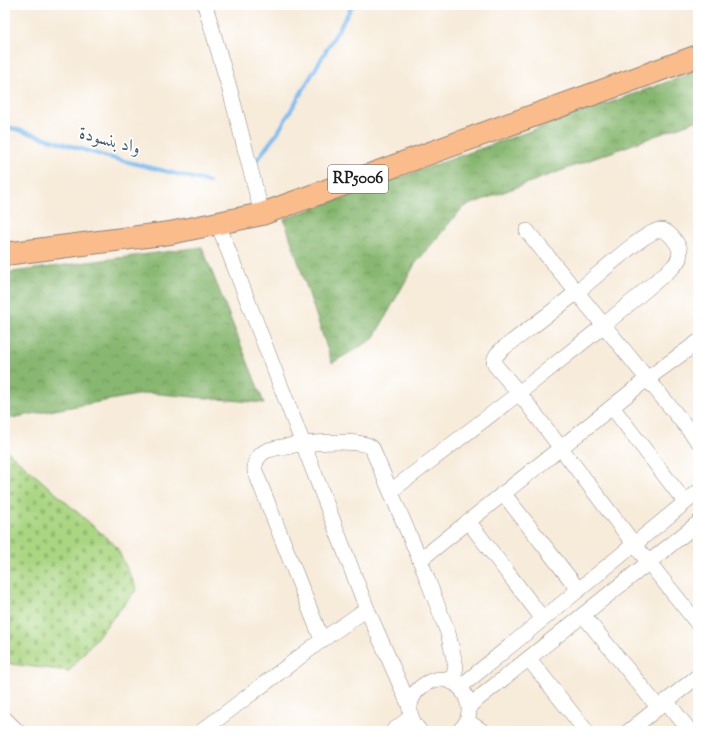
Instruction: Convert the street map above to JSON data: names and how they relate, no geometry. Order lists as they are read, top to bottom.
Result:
{
  "streets": {
    "main road": ["RP5006"]
  },
  "water": ["واد بنسودة"]
}
